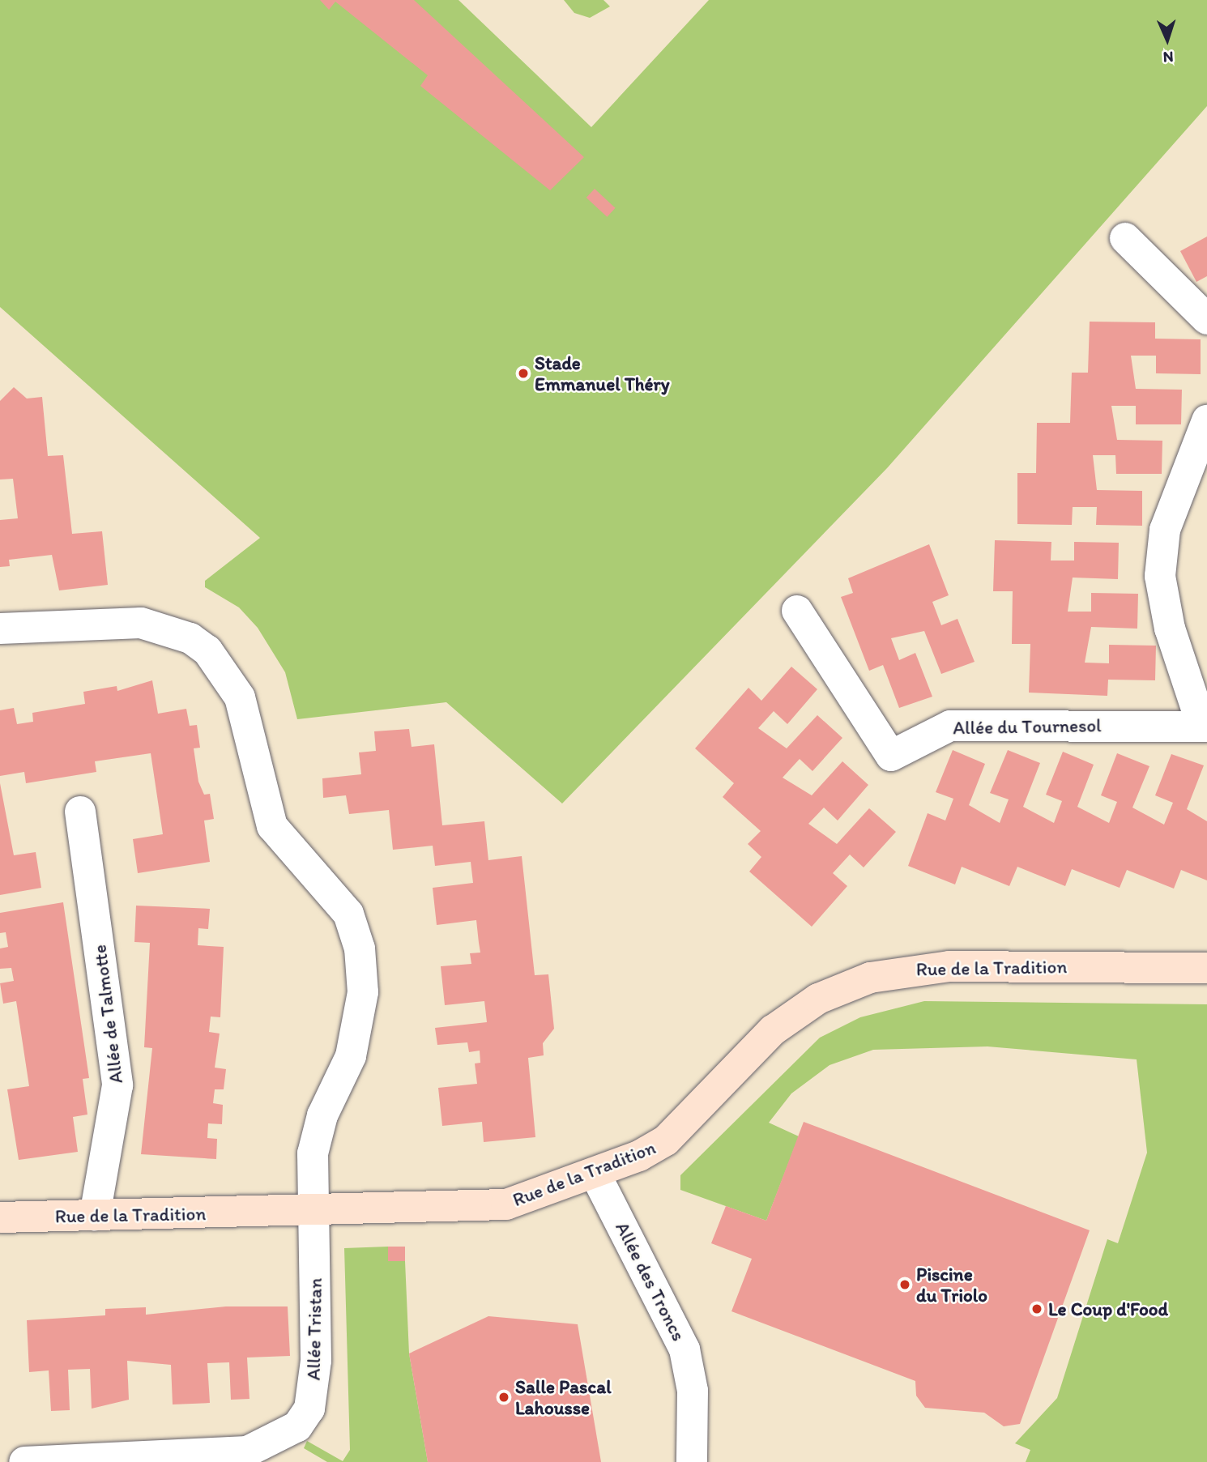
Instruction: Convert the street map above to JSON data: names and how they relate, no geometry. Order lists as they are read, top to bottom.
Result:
{
  "streets": {
    "street": [
      "Allée du Tournesol",
      "Rue de la Tradition",
      "Allée de Talmotte",
      "Allée des Troncs",
      "Allée Tristan"
    ]
  },
  "crossings": [
    ["Rue de la Tradition", "Allée de Talmotte"],
    ["Rue de la Tradition", "Allée des Troncs"],
    ["Rue de la Tradition", "Allée Tristan"]
  ],
  "places": [
    "Stade Emmanuel Théry",
    "Piscine du Triolo",
    "Le Coup d'Food",
    "Salle Pascal Lahousse"
  ],
  "north": "bottom"
}
